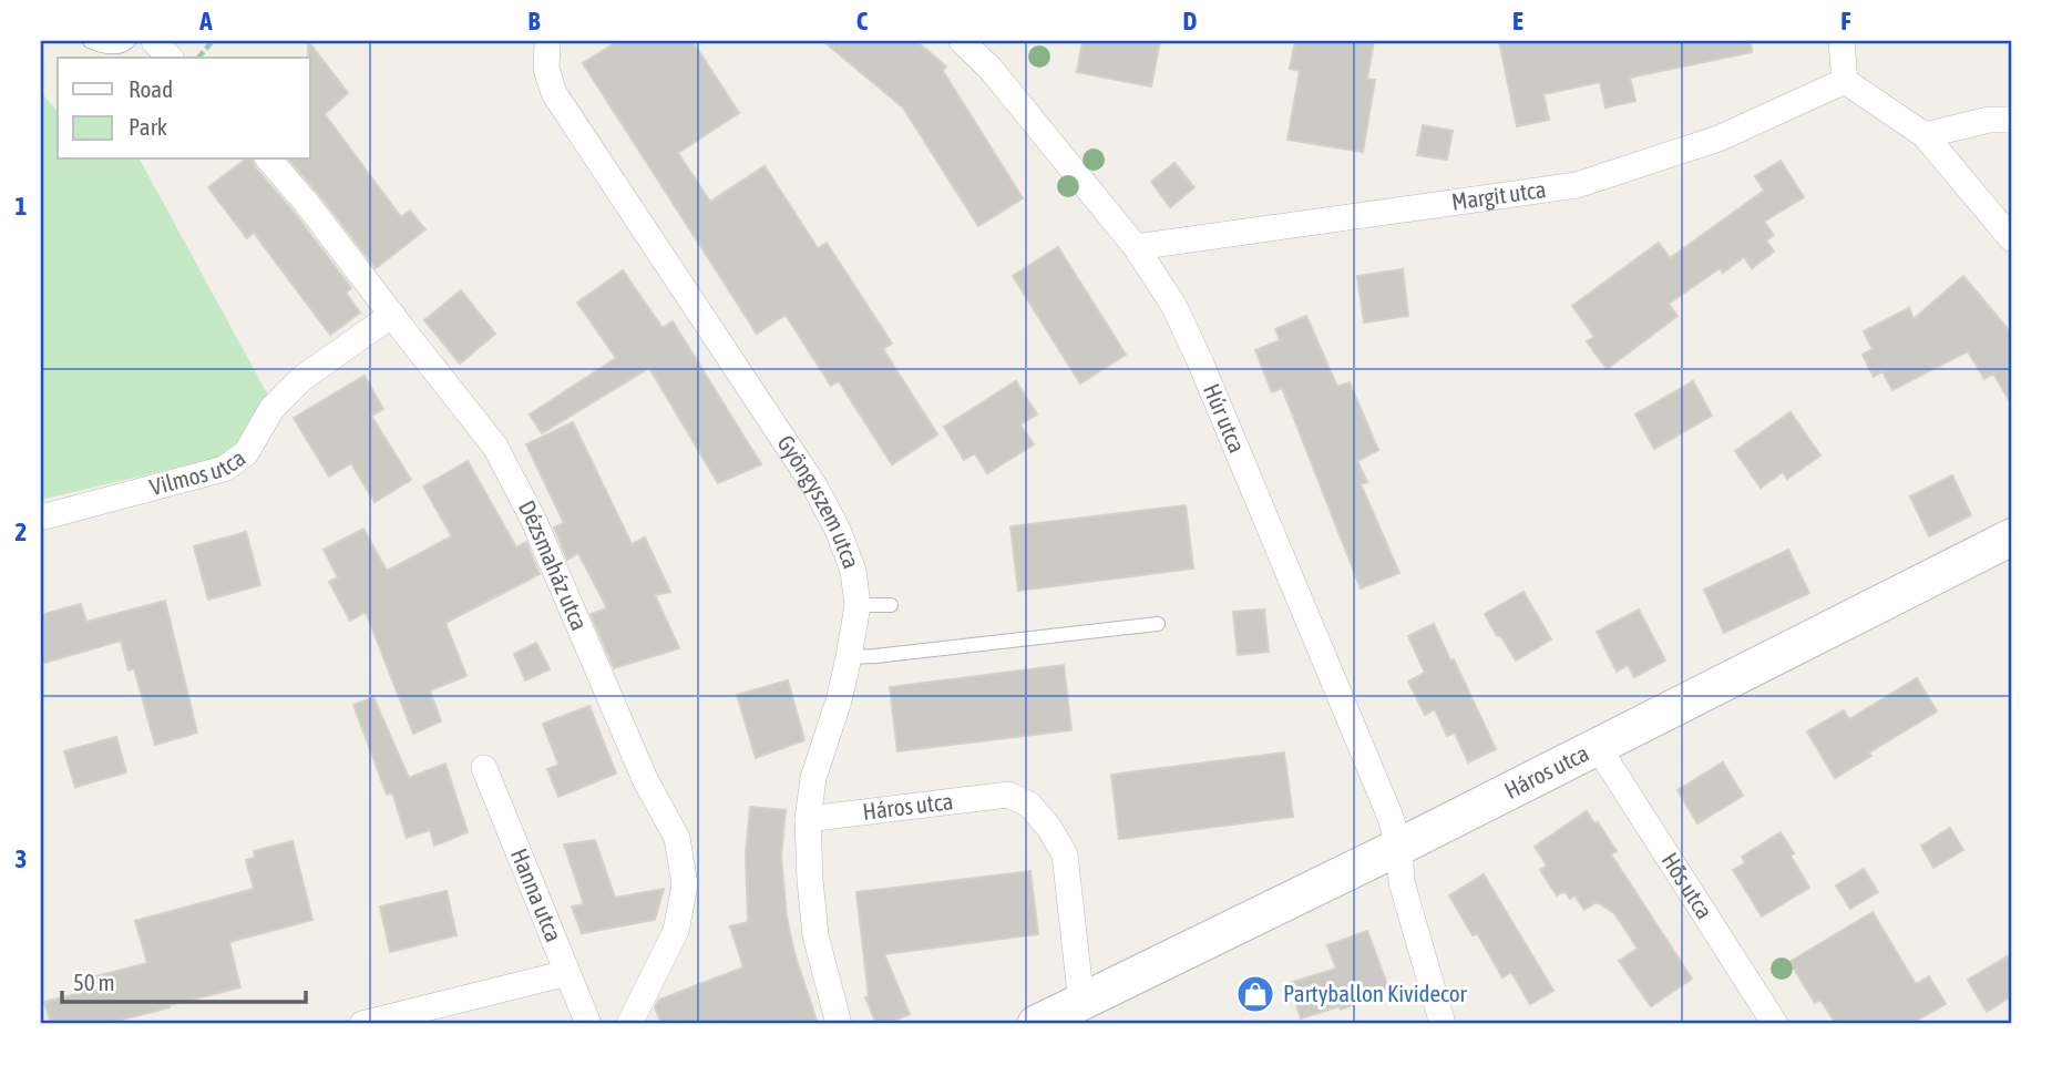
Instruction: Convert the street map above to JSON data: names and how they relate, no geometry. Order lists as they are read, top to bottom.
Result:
{
  "streets": {
    "street": [
      "Margit utca",
      "Húr utca",
      "Vilmos utca",
      "Gyöngyszem utca",
      "Dézsmaház utca",
      "Háros utca",
      "Hős utca",
      "Hanna utca"
    ]
  },
  "crossings": [
    ["Margit utca", "Húr utca"],
    ["Húr utca", "Háros utca"],
    ["Vilmos utca", "Dézsmaház utca"],
    ["Gyöngyszem utca", "Háros utca"],
    ["Háros utca", "Hős utca"]
  ],
  "places": {
    "shop": ["Partyballon Kividecor"]
  },
  "legend": ["Road", "Park"],
  "scale_bar": "50 m",
  "grid": {
    "columns": [
      "A",
      "B",
      "C",
      "D",
      "E",
      "F"
    ],
    "rows": ["1", "2", "3"]
  }
}
